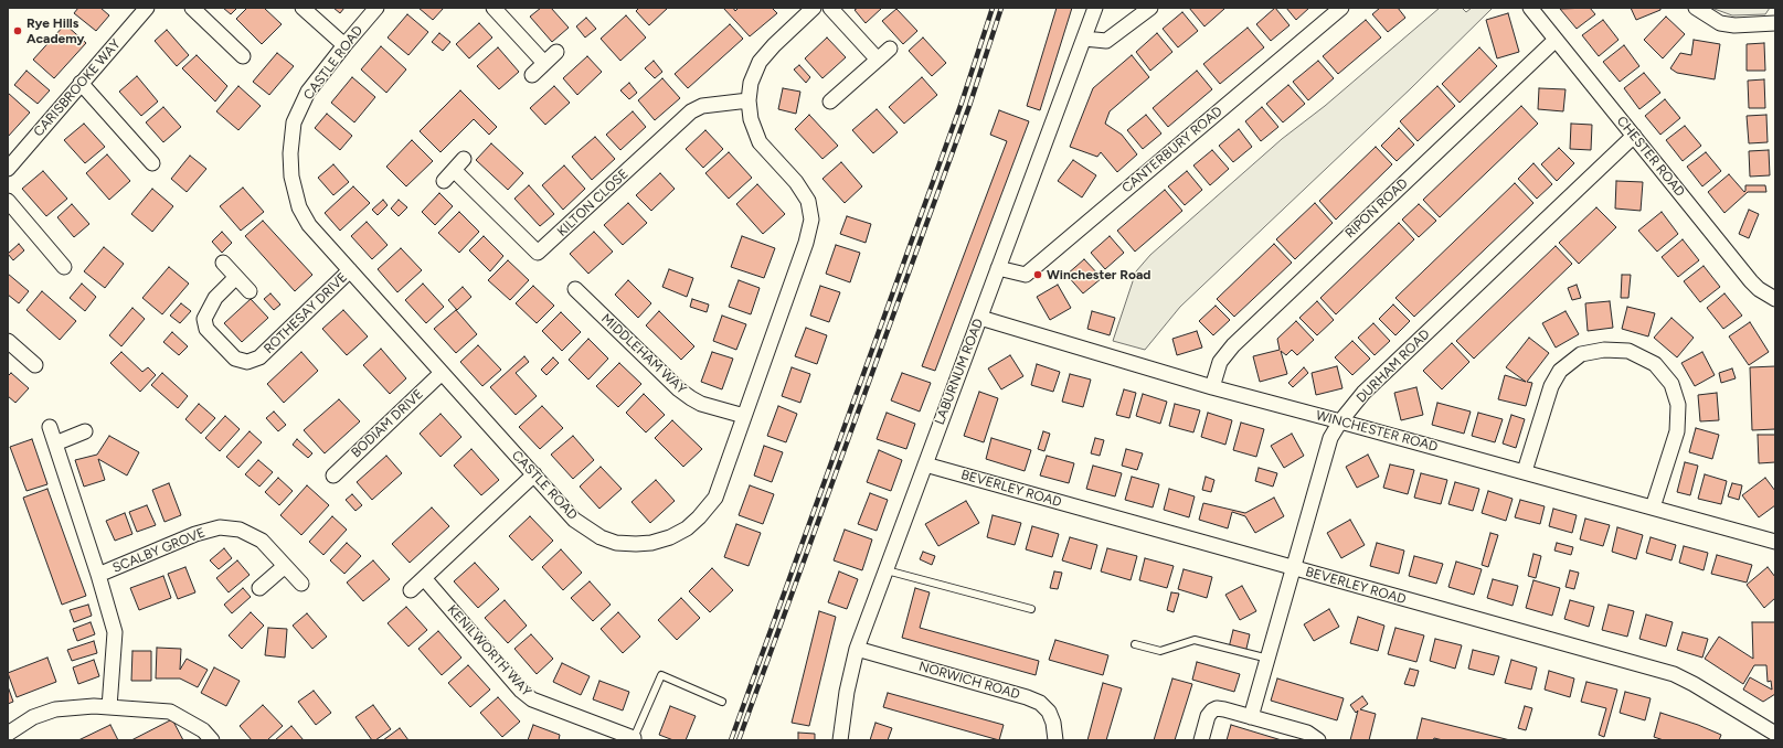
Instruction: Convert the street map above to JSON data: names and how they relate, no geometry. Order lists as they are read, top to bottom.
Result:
{
  "streets": {
    "street": [
      "CASTLE ROAD",
      "CARISBROOKE WAY",
      "CANTERBURY ROAD",
      "CHESTER ROAD",
      "KILTON CLOSE",
      "RIPON ROAD",
      "ROTHESAY DRIVE",
      "MIDDLEHAM WAY",
      "DURHAM ROAD",
      "LABURNUM ROAD",
      "BODIAM DRIVE",
      "WINCHESTER ROAD",
      "BEVERLEY ROAD",
      "SCALBY GROVE",
      "KENILWORTH WAY",
      "NORWICH ROAD"
    ]
  },
  "crossings": [
    ["CASTLE ROAD", "KILTON CLOSE"],
    ["CASTLE ROAD", "ROTHESAY DRIVE"],
    ["CASTLE ROAD", "MIDDLEHAM WAY"],
    ["CASTLE ROAD", "BODIAM DRIVE"],
    ["CANTERBURY ROAD", "LABURNUM ROAD"],
    ["CHESTER ROAD", "RIPON ROAD"],
    ["CHESTER ROAD", "DURHAM ROAD"],
    ["RIPON ROAD", "WINCHESTER ROAD"],
    ["DURHAM ROAD", "WINCHESTER ROAD"],
    ["DURHAM ROAD", "BEVERLEY ROAD"],
    ["LABURNUM ROAD", "WINCHESTER ROAD"],
    ["LABURNUM ROAD", "BEVERLEY ROAD"],
    ["LABURNUM ROAD", "NORWICH ROAD"]
  ],
  "places": ["Rye Hills Academy", "Winchester Road"]
}
